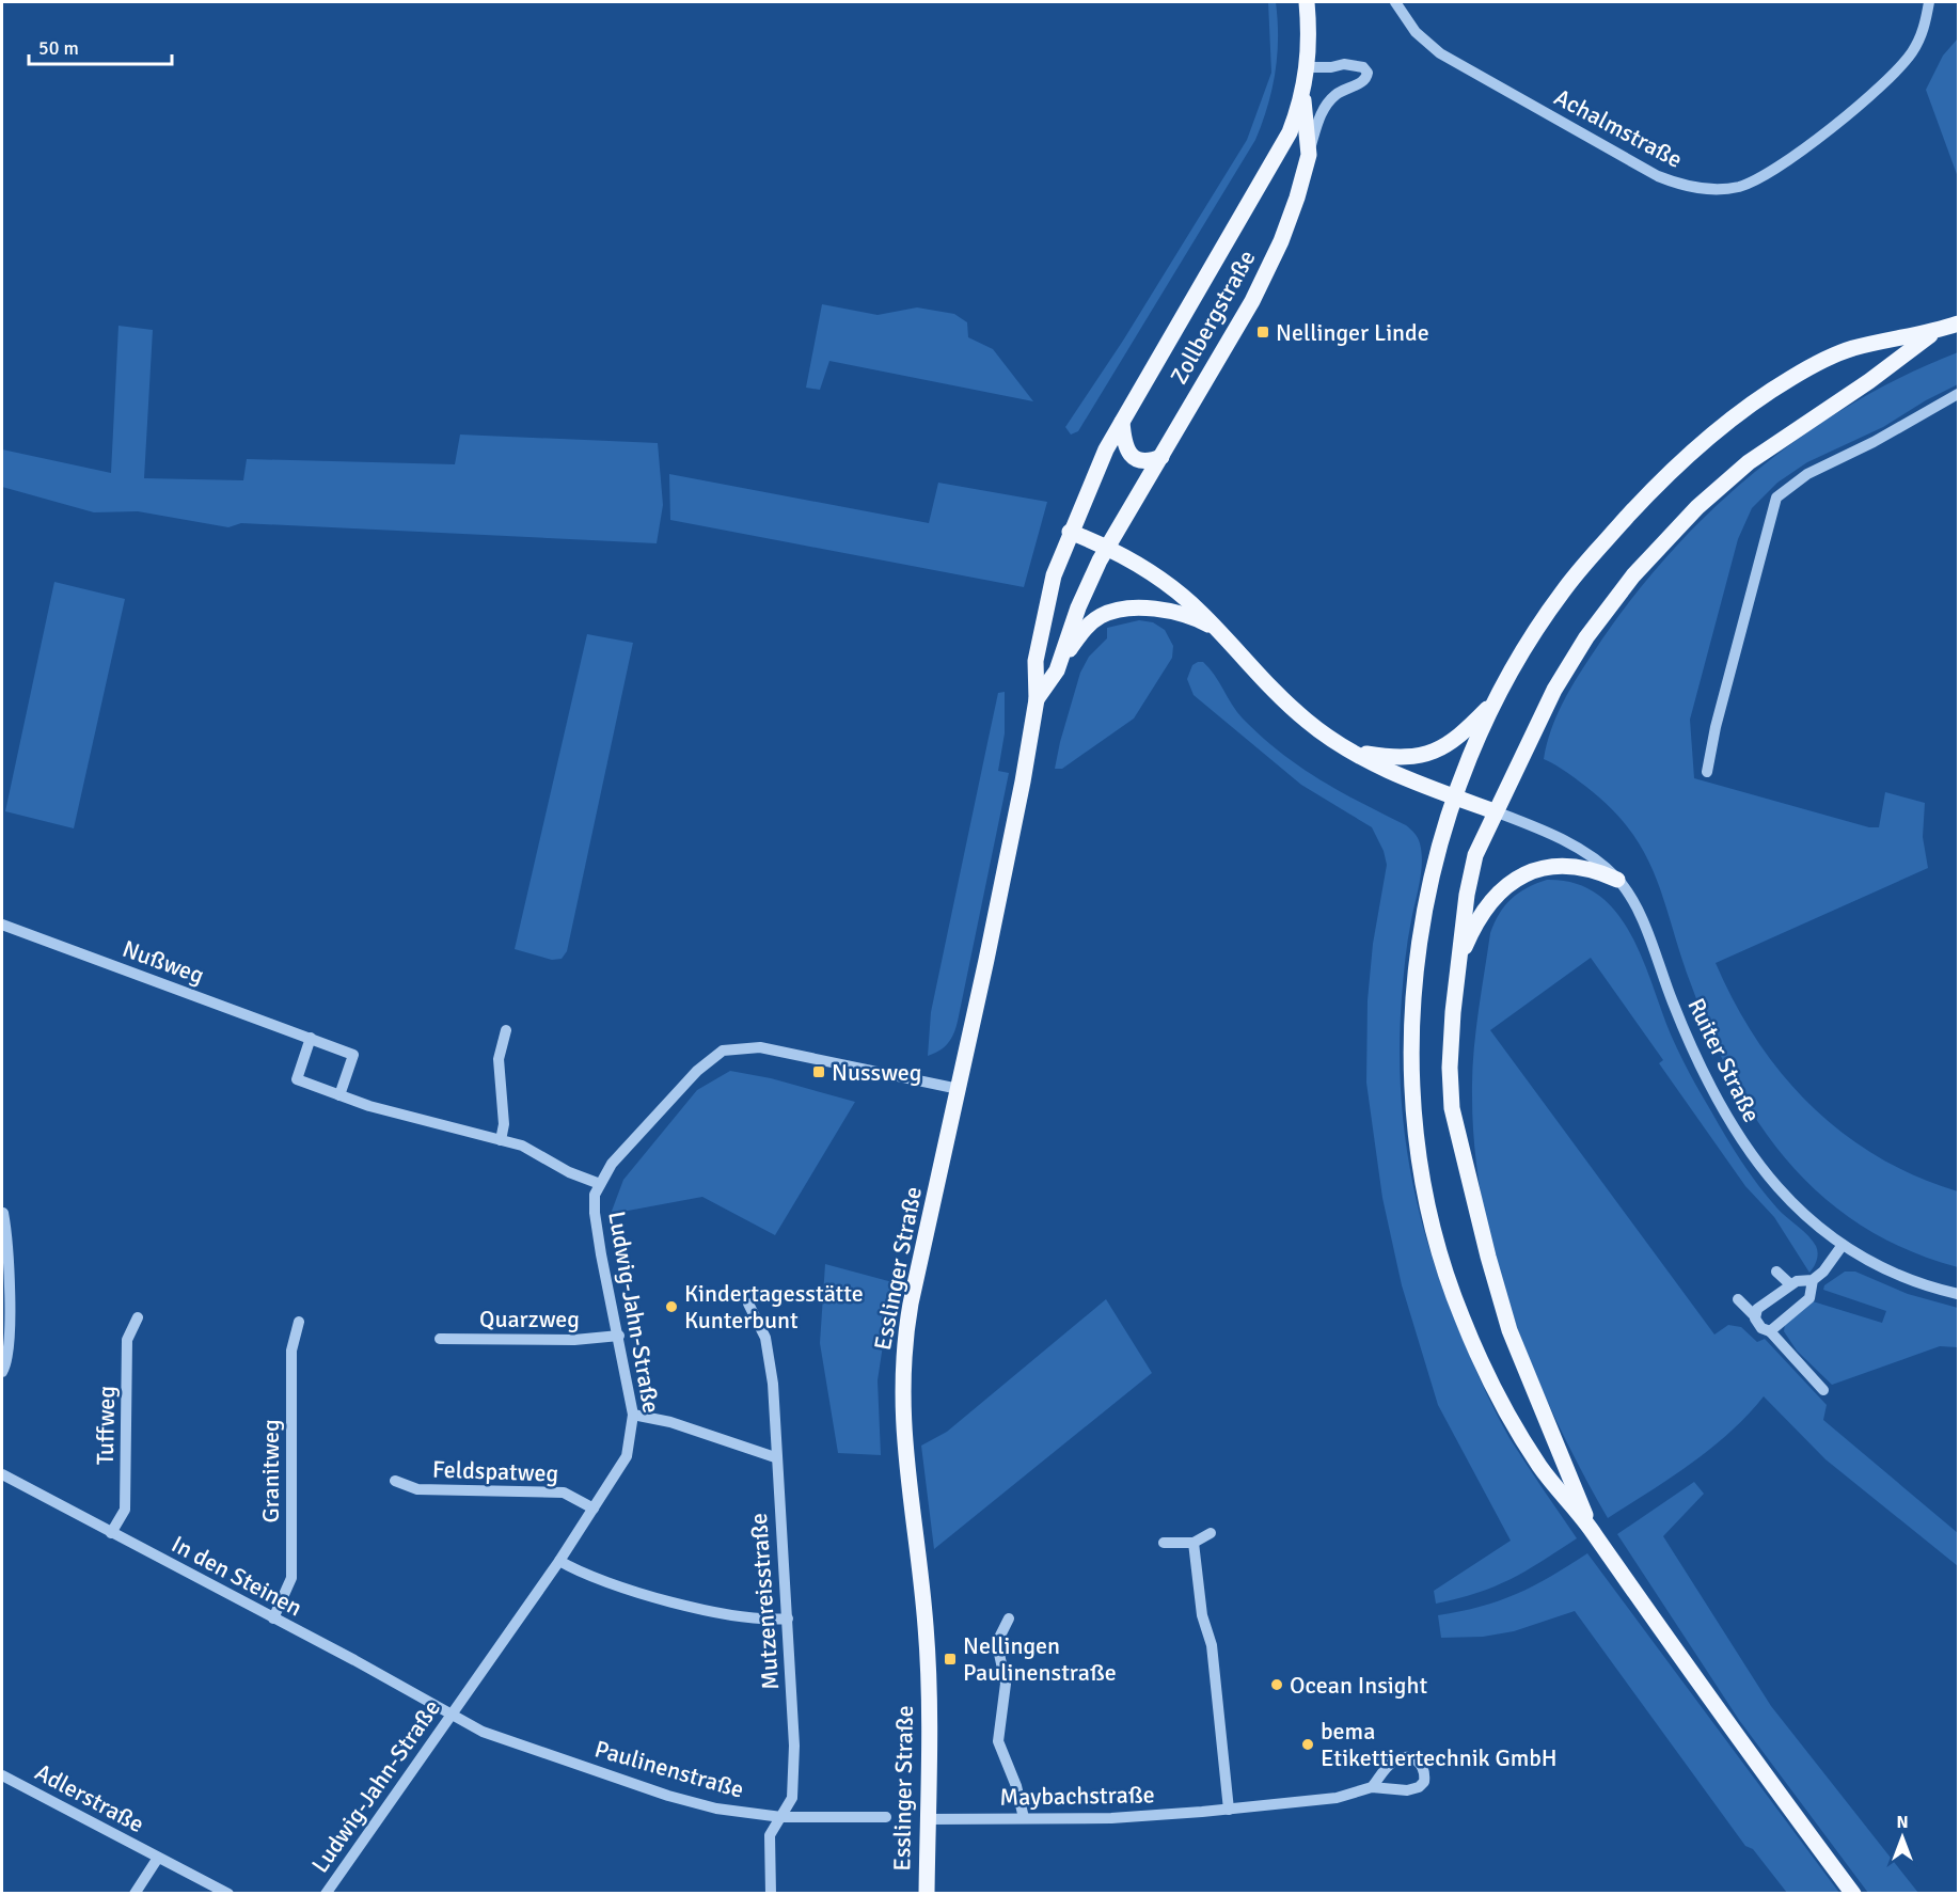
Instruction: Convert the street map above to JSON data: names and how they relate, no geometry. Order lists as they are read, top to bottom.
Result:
{
  "streets": {
    "main road": ["Zollbergstraße", "Esslinger Straße"],
    "street": [
      "Achalmstraße",
      "Nußweg",
      "Ruiter Straße",
      "Ludwig-Jahn-Straße",
      "Quarzweg",
      "Tuffweg",
      "Granitweg",
      "Feldspatweg",
      "In den Steinen",
      "Mutzenreisstraße",
      "Paulinenstraße",
      "Maybachstraße",
      "Adlerstraße"
    ]
  },
  "crossings": [
    ["Zollbergstraße", "Esslinger Straße"],
    ["Esslinger Straße", "Ludwig-Jahn-Straße"],
    ["Esslinger Straße", "Maybachstraße"],
    ["Ludwig-Jahn-Straße", "Quarzweg"],
    ["Ludwig-Jahn-Straße", "Feldspatweg"],
    ["Ludwig-Jahn-Straße", "In den Steinen"],
    ["Ludwig-Jahn-Straße", "Paulinenstraße"],
    ["Tuffweg", "In den Steinen"],
    ["Granitweg", "In den Steinen"],
    ["In den Steinen", "Paulinenstraße"],
    ["Mutzenreisstraße", "Paulinenstraße"]
  ],
  "places": {
    "transit": ["Nellinger Linde", "Nussweg", "Nellingen Paulinenstraße"],
    "other": ["Kindertagesstätte Kunterbunt", "Ocean Insight", "bema Etikettiertechnik GmbH"]
  },
  "scale_bar": "50 m",
  "north": "top"
}
